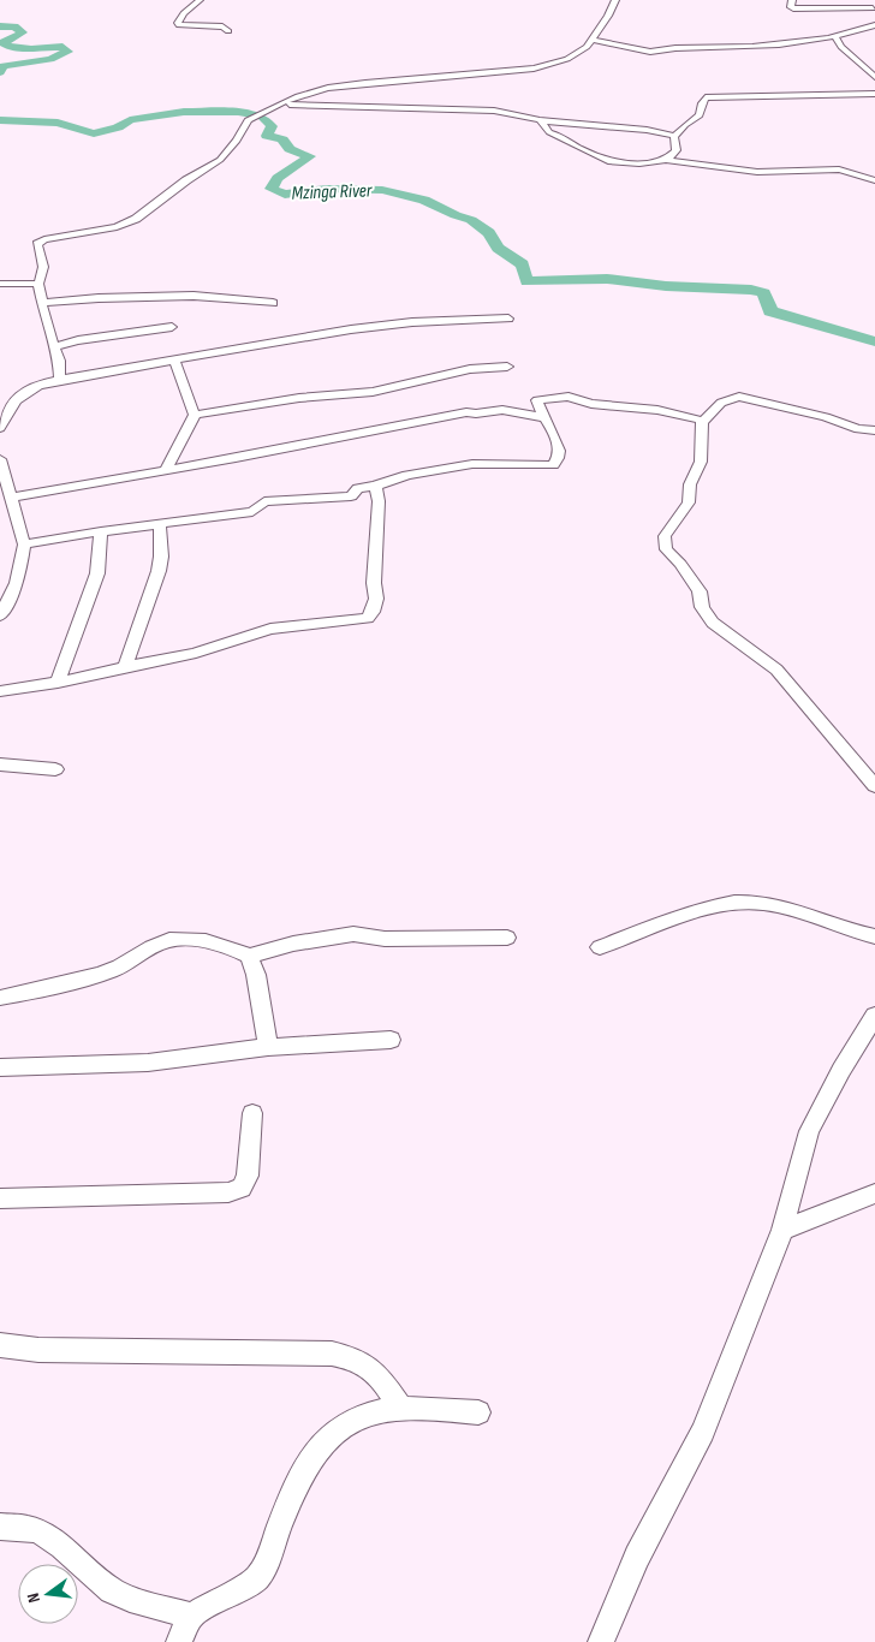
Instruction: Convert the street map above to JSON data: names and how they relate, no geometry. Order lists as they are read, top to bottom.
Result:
{
  "water": ["Mzinga River"],
  "north": "left"
}
